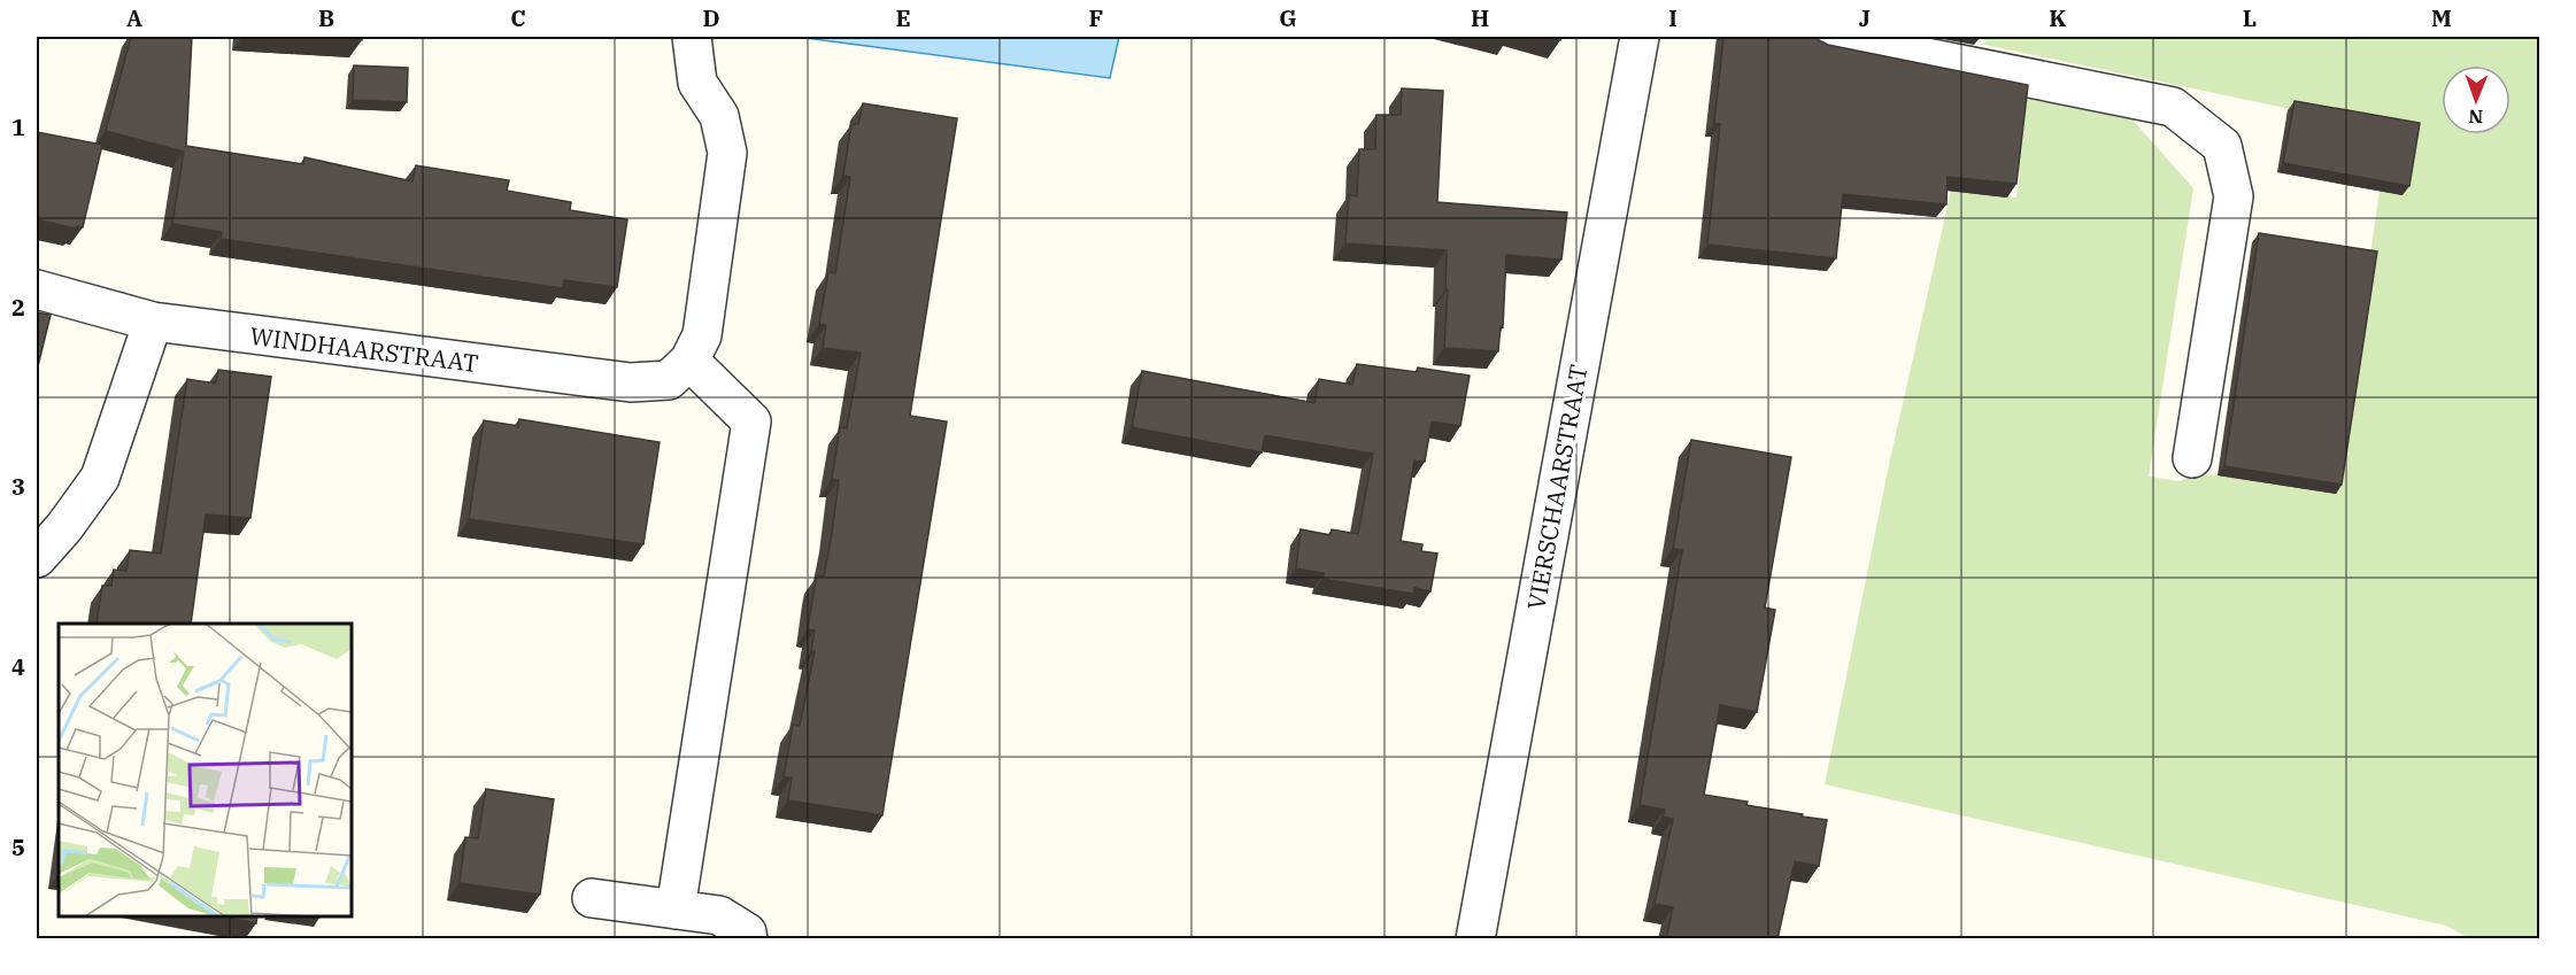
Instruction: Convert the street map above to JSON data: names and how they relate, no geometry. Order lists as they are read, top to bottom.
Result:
{
  "streets": {
    "street": ["WINDHAARSTRAAT", "VIERSCHAARSTRAAT"]
  },
  "north": "bottom",
  "grid": {
    "columns": [
      "A",
      "B",
      "C",
      "D",
      "E",
      "F",
      "G",
      "H",
      "I",
      "J",
      "K",
      "L",
      "M"
    ],
    "rows": [
      "1",
      "2",
      "3",
      "4",
      "5"
    ]
  }
}
